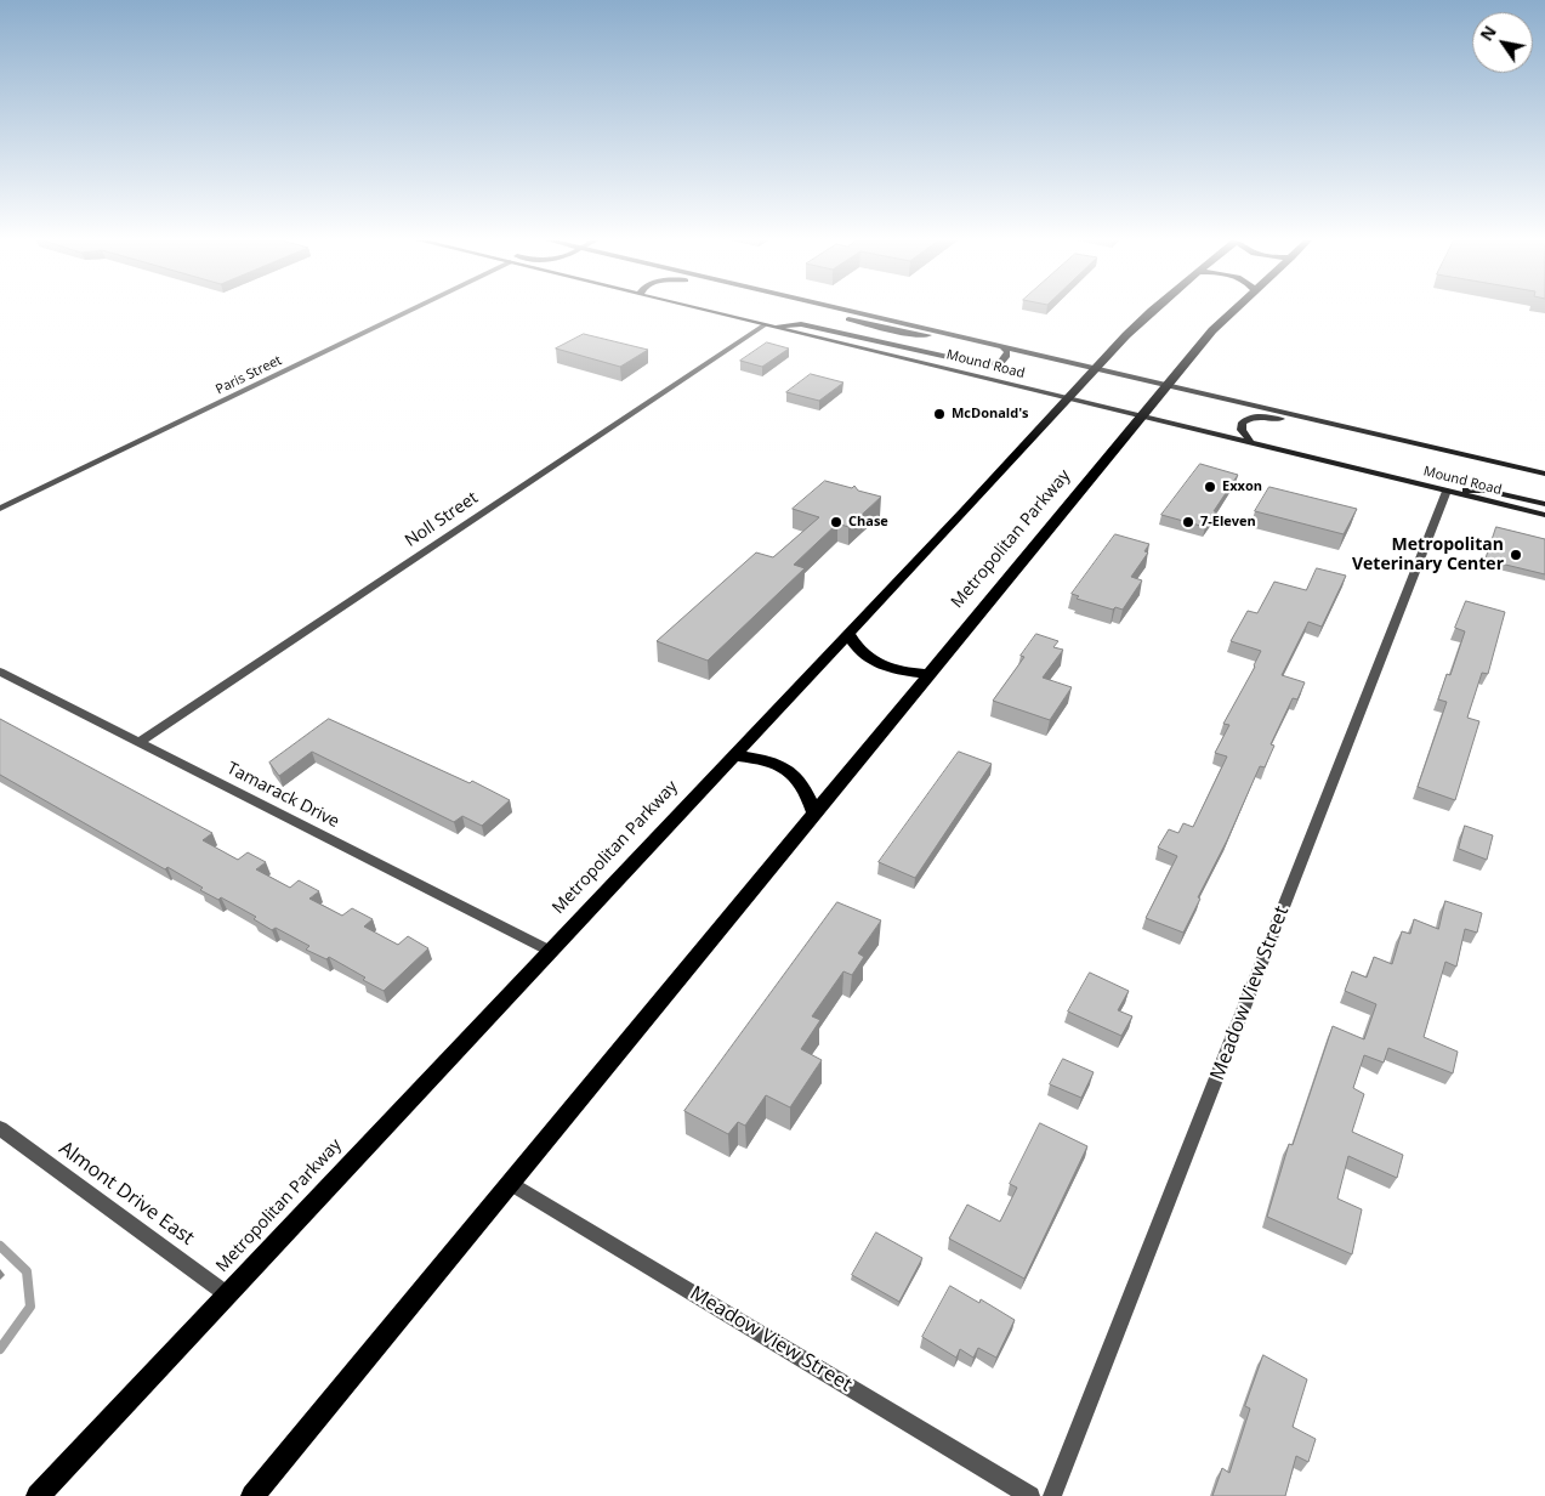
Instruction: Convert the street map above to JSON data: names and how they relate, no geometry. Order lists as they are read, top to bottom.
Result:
{
  "streets": {
    "main road": ["Mound Road", "Metropolitan Parkway"],
    "street": [
      "Paris Street",
      "Noll Street",
      "Tamarack Drive",
      "Meadow View Street",
      "Almont Drive East"
    ]
  },
  "crossings": [
    ["Mound Road", "Noll Street"],
    ["Mound Road", "Metropolitan Parkway"],
    ["Mound Road", "Meadow View Street"],
    ["Noll Street", "Tamarack Drive"],
    ["Metropolitan Parkway", "Tamarack Drive"],
    ["Metropolitan Parkway", "Meadow View Street"],
    ["Metropolitan Parkway", "Almont Drive East"]
  ],
  "places": [
    "McDonald's",
    "Exxon",
    "Chase",
    "7-Eleven",
    "Metropolitan Veterinary Center"
  ],
  "north": "top left"
}
